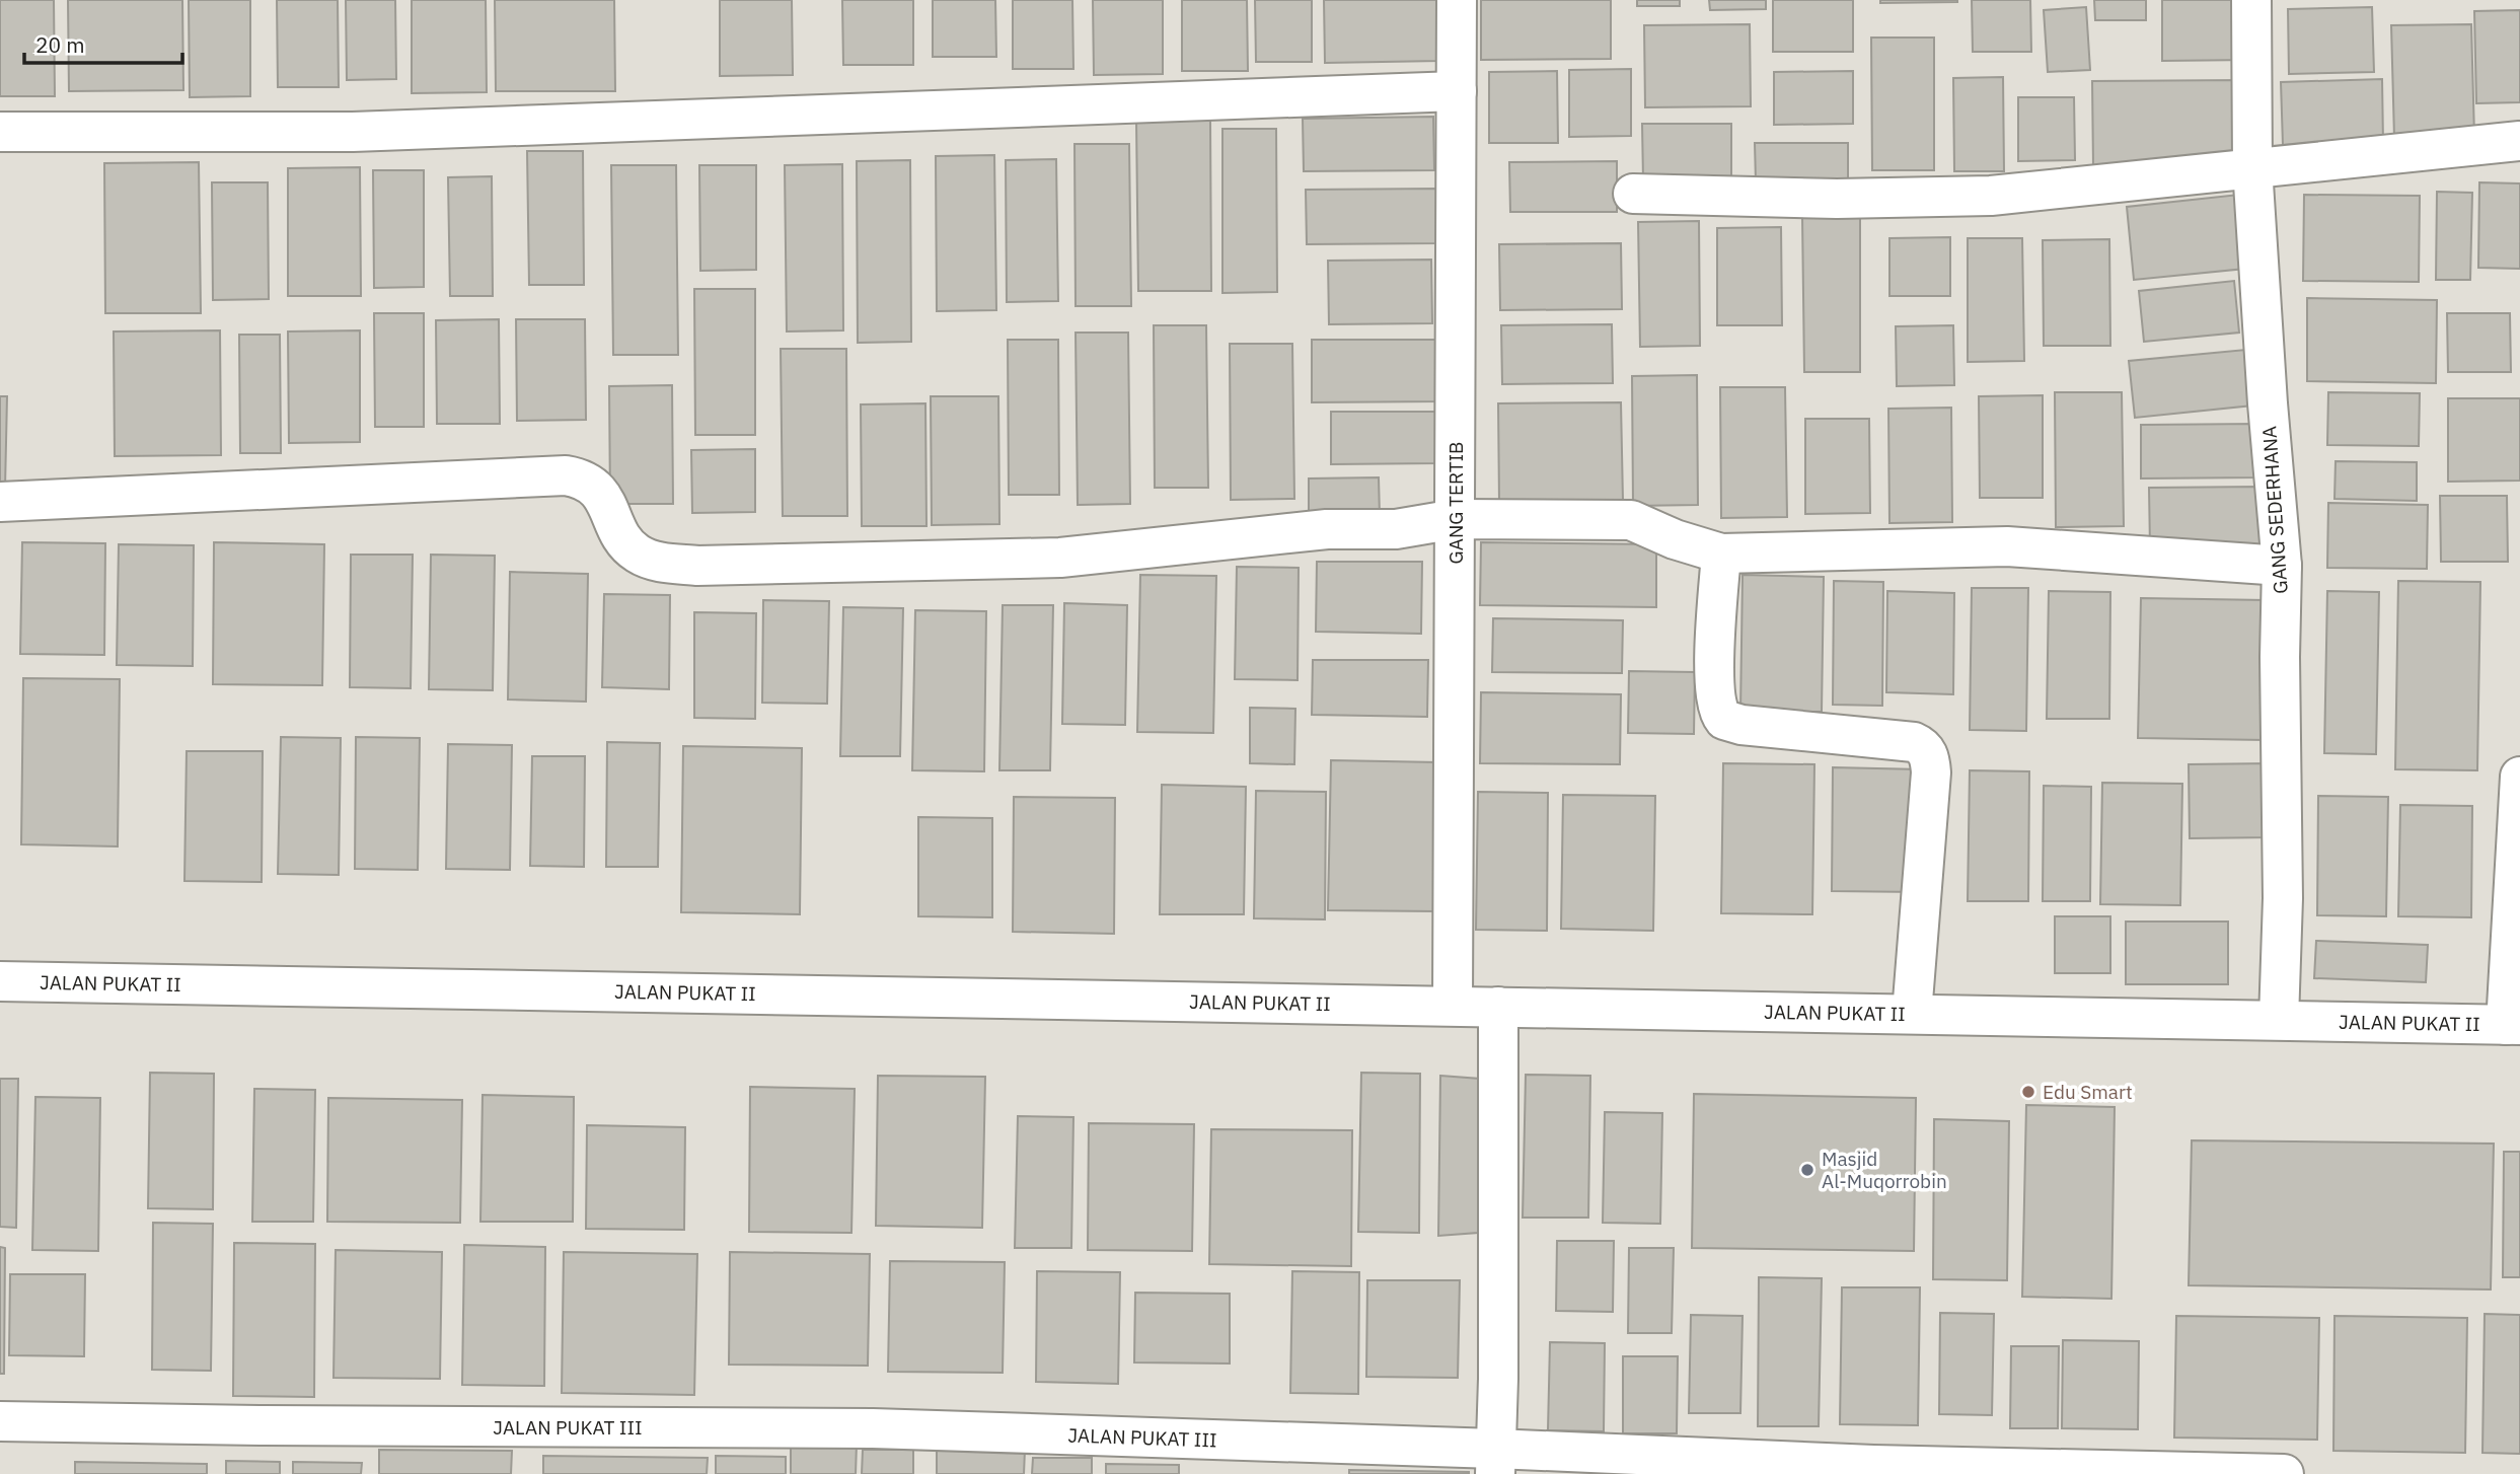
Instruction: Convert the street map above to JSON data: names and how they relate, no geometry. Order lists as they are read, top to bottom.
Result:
{
  "streets": {
    "street": [
      "GANG TERTIB",
      "GANG SEDERHANA",
      "JALAN PUKAT II",
      "JALAN PUKAT III"
    ]
  },
  "crossings": [
    ["GANG TERTIB", "JALAN PUKAT II"],
    ["GANG SEDERHANA", "JALAN PUKAT II"]
  ],
  "places": ["Edu Smart", "Masjid Al-Muqorrobin"],
  "scale_bar": "20 m"
}
